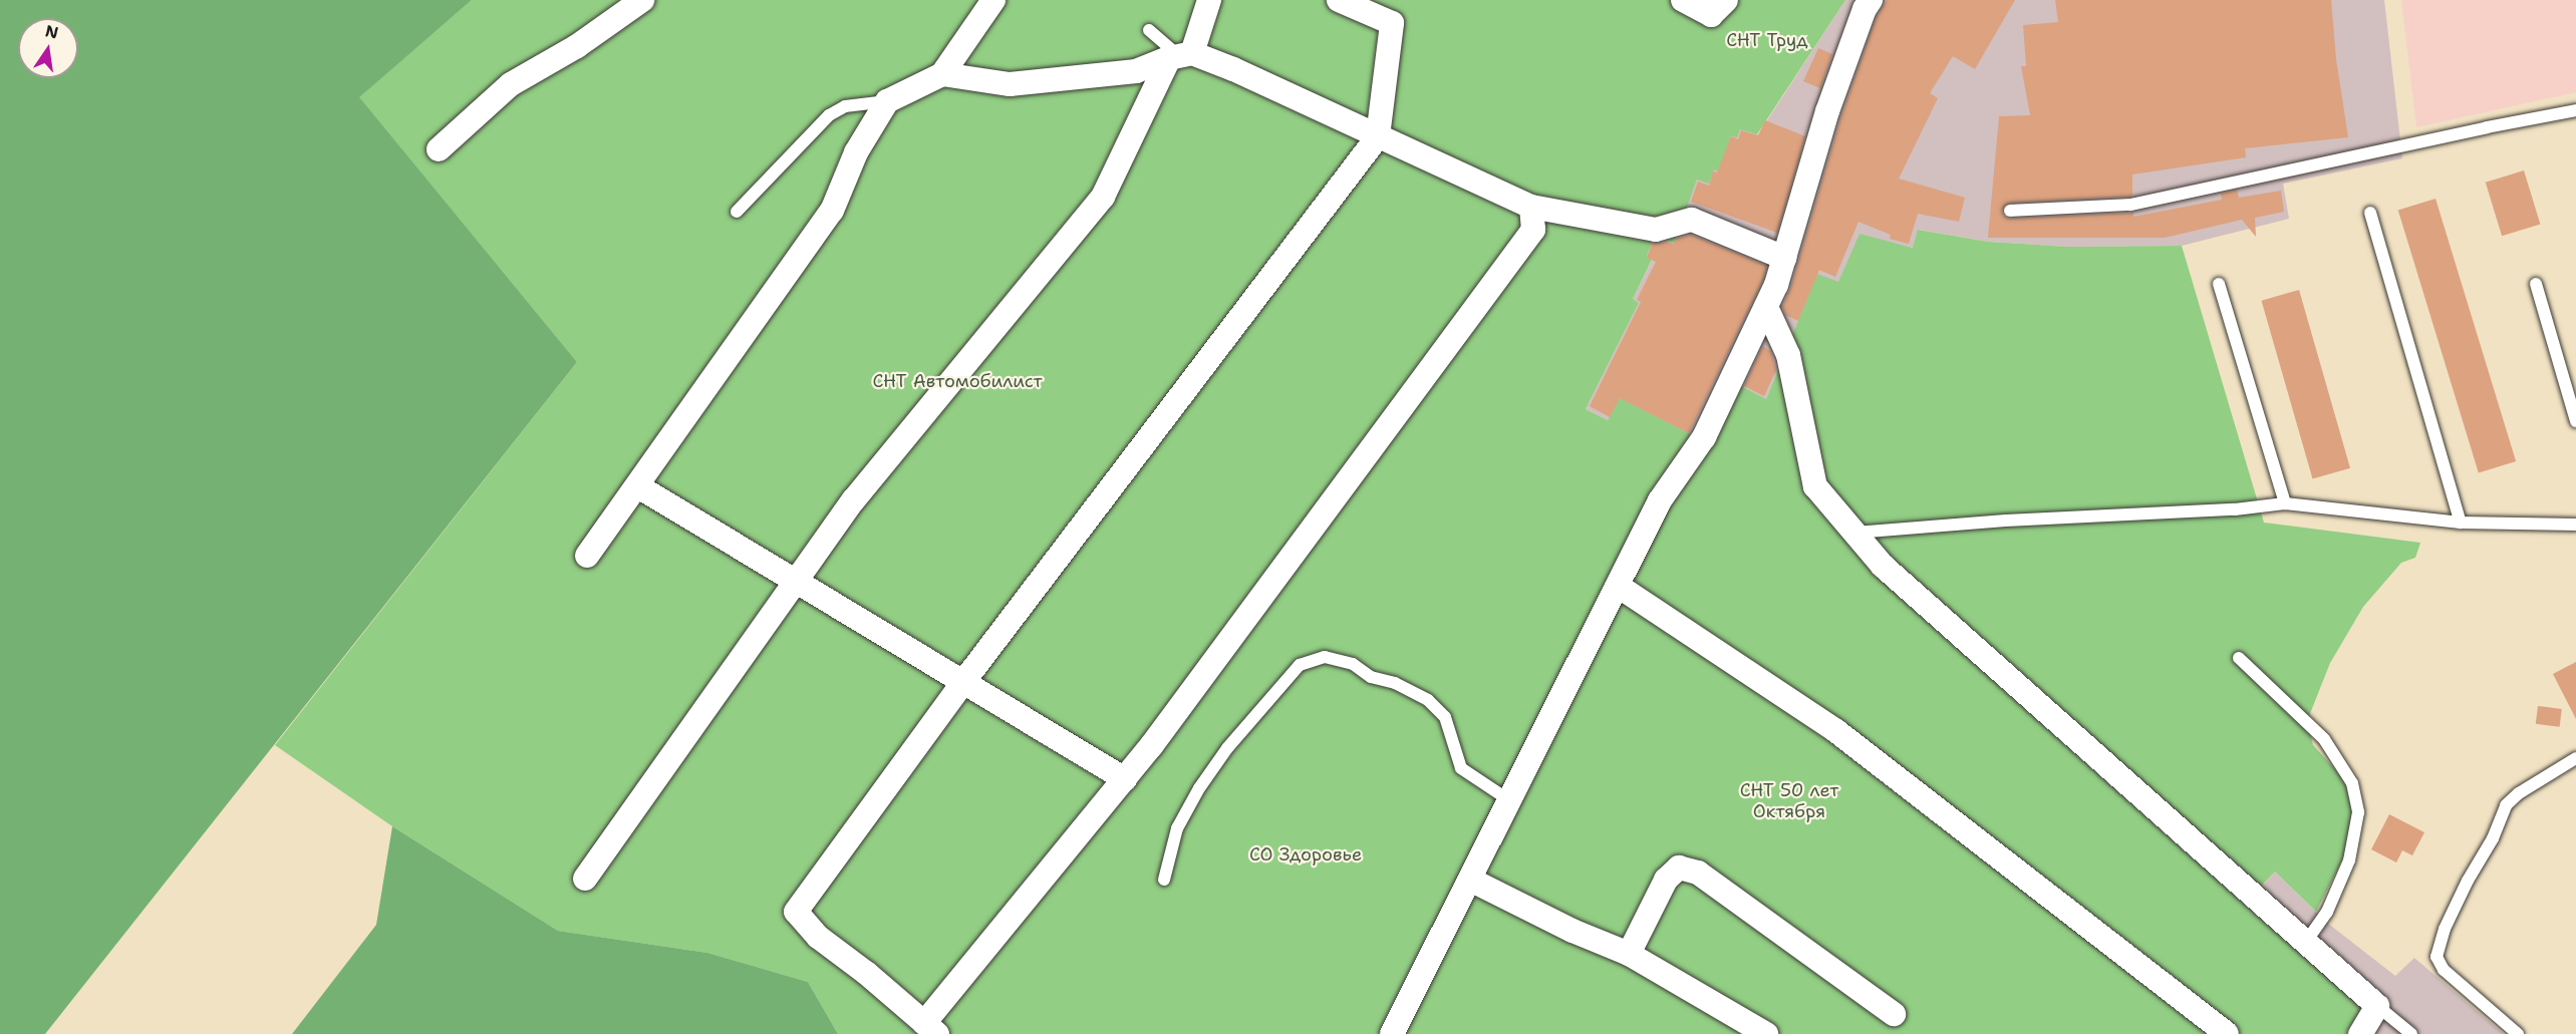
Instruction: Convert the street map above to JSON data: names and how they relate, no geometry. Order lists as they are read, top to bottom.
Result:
{
  "parks": [
    "СНТ Труд",
    "СНТ Автомобилист",
    "СНТ 50 лет Октября",
    "СО Здоровье"
  ],
  "north": "top"
}
